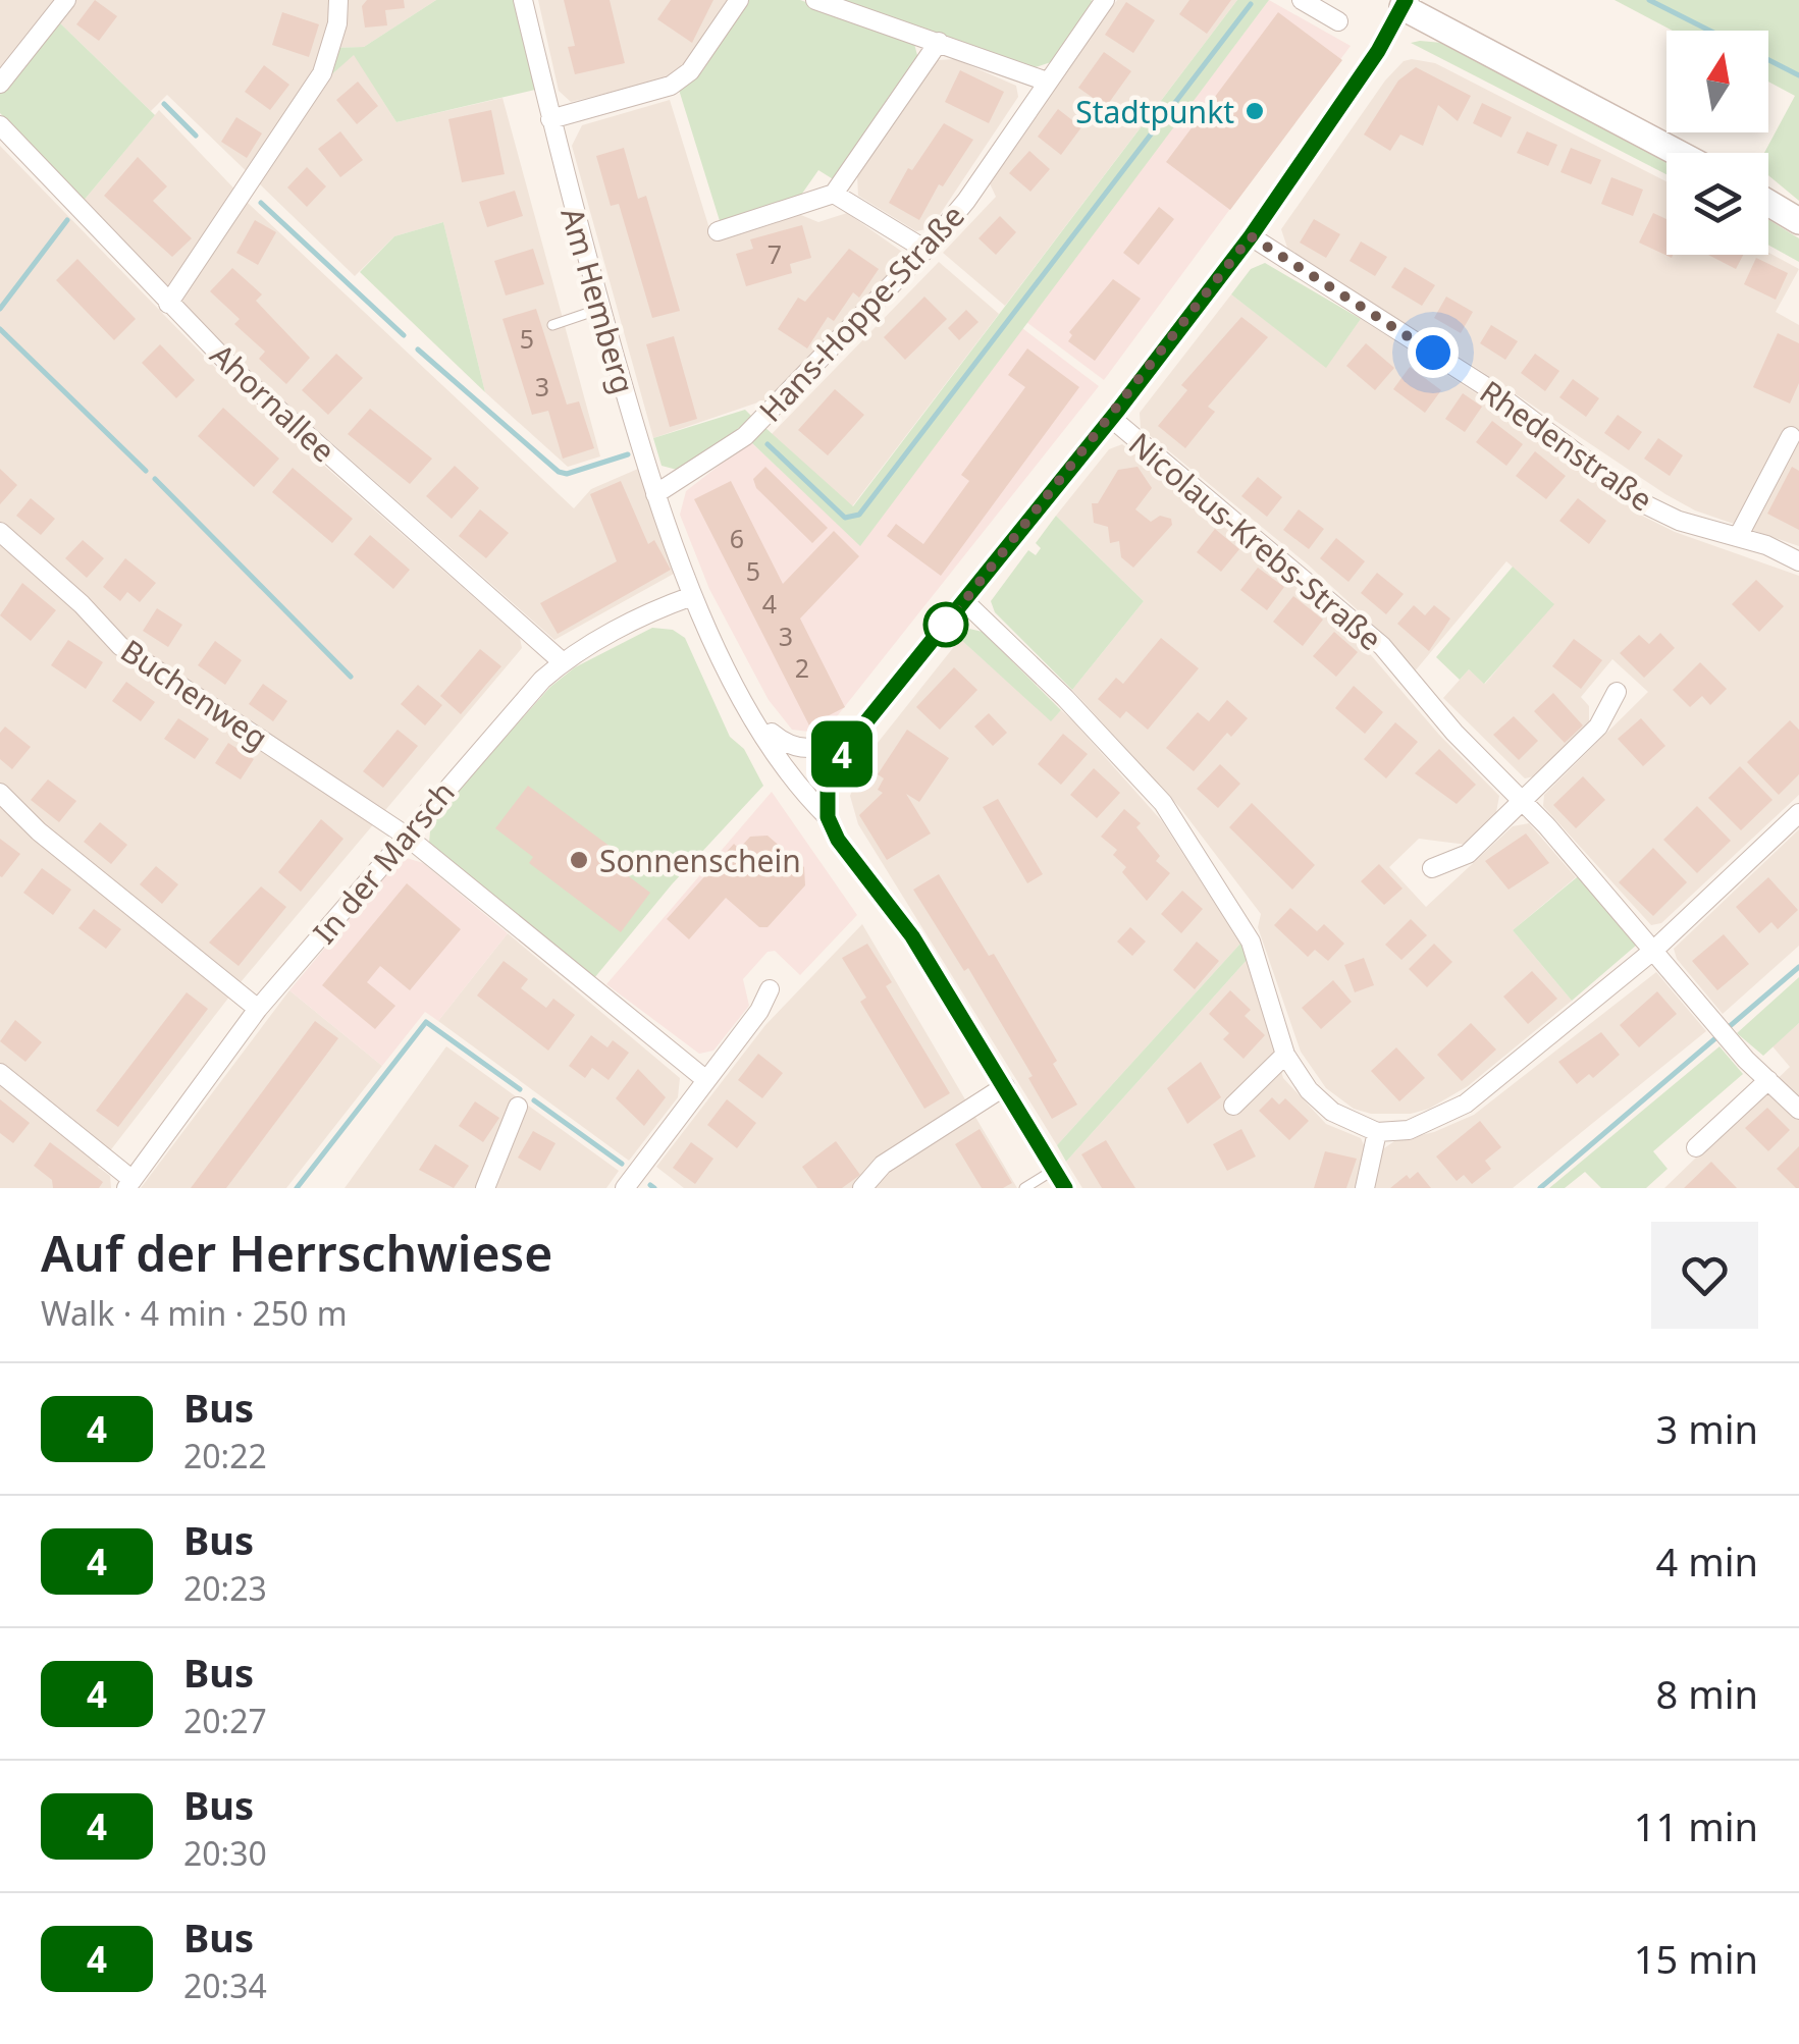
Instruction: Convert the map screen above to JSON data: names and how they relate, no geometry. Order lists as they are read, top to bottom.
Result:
{
  "streets": {
    "street": [
      "Am Hemberg",
      "Hans-Hoppe-Straße",
      "Ahornallee",
      "Rhedenstraße",
      "Nicolaus-Krebs-Straße",
      "Buchenweg",
      "In der Marsch"
    ]
  },
  "crossings": [
    ["Am Hemberg", "Hans-Hoppe-Straße"],
    ["Am Hemberg", "In der Marsch"],
    ["Ahornallee", "In der Marsch"],
    ["Buchenweg", "In der Marsch"]
  ],
  "places": ["Stadtpunkt", "Sonnenschein"],
  "lines": ["bus line 4"],
  "house_numbers": [
    "7",
    "5",
    "3",
    "6",
    "5",
    "4",
    "3",
    "2"
  ],
  "north": "top",
  "page": {
    "on_map": "4",
    "heading": ["Auf der Herrschwiese", "Walk · 4 min · 250 m"],
    "list": [
      {
        "mark": "4",
        "name": "Bus",
        "note": "20:22",
        "value": "3 min"
      },
      {
        "mark": "4",
        "name": "Bus",
        "note": "20:23",
        "value": "4 min"
      },
      {
        "mark": "4",
        "name": "Bus",
        "note": "20:27",
        "value": "8 min"
      },
      {
        "mark": "4",
        "name": "Bus",
        "note": "20:30",
        "value": "11 min"
      },
      {
        "mark": "4",
        "name": "Bus",
        "note": "20:34",
        "value": "15 min"
      }
    ]
  }
}
